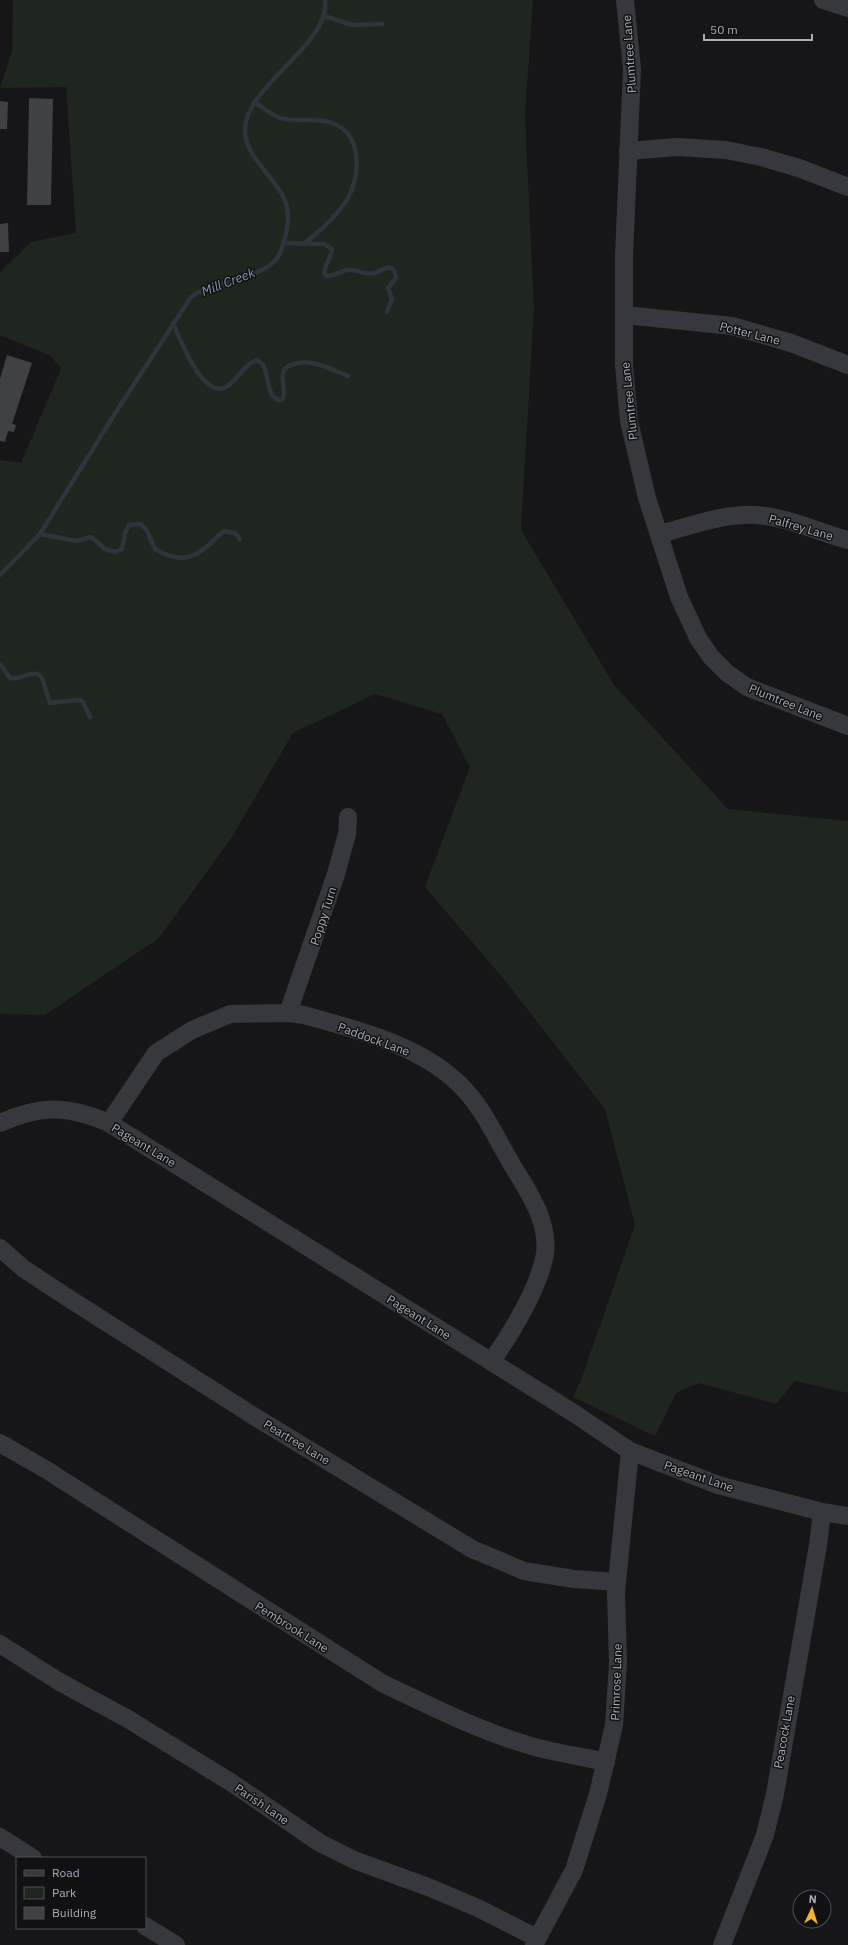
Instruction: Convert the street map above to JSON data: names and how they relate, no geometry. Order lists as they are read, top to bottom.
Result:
{
  "streets": {
    "street": [
      "Plumtree Lane",
      "Potter Lane",
      "Palfrey Lane",
      "Poppy Turn",
      "Paddock Lane",
      "Pageant Lane",
      "Peartree Lane",
      "Pembrook Lane",
      "Primrose Lane",
      "Peacock Lane",
      "Parish Lane"
    ]
  },
  "crossings": [
    ["Plumtree Lane", "Potter Lane"],
    ["Plumtree Lane", "Palfrey Lane"],
    ["Poppy Turn", "Paddock Lane"],
    ["Paddock Lane", "Pageant Lane"],
    ["Pageant Lane", "Primrose Lane"],
    ["Pageant Lane", "Peacock Lane"],
    ["Peartree Lane", "Primrose Lane"],
    ["Pembrook Lane", "Primrose Lane"],
    ["Primrose Lane", "Parish Lane"]
  ],
  "water": ["Mill Creek"],
  "legend": ["Road", "Park", "Building"],
  "scale_bar": "50 m",
  "north": "top"
}
